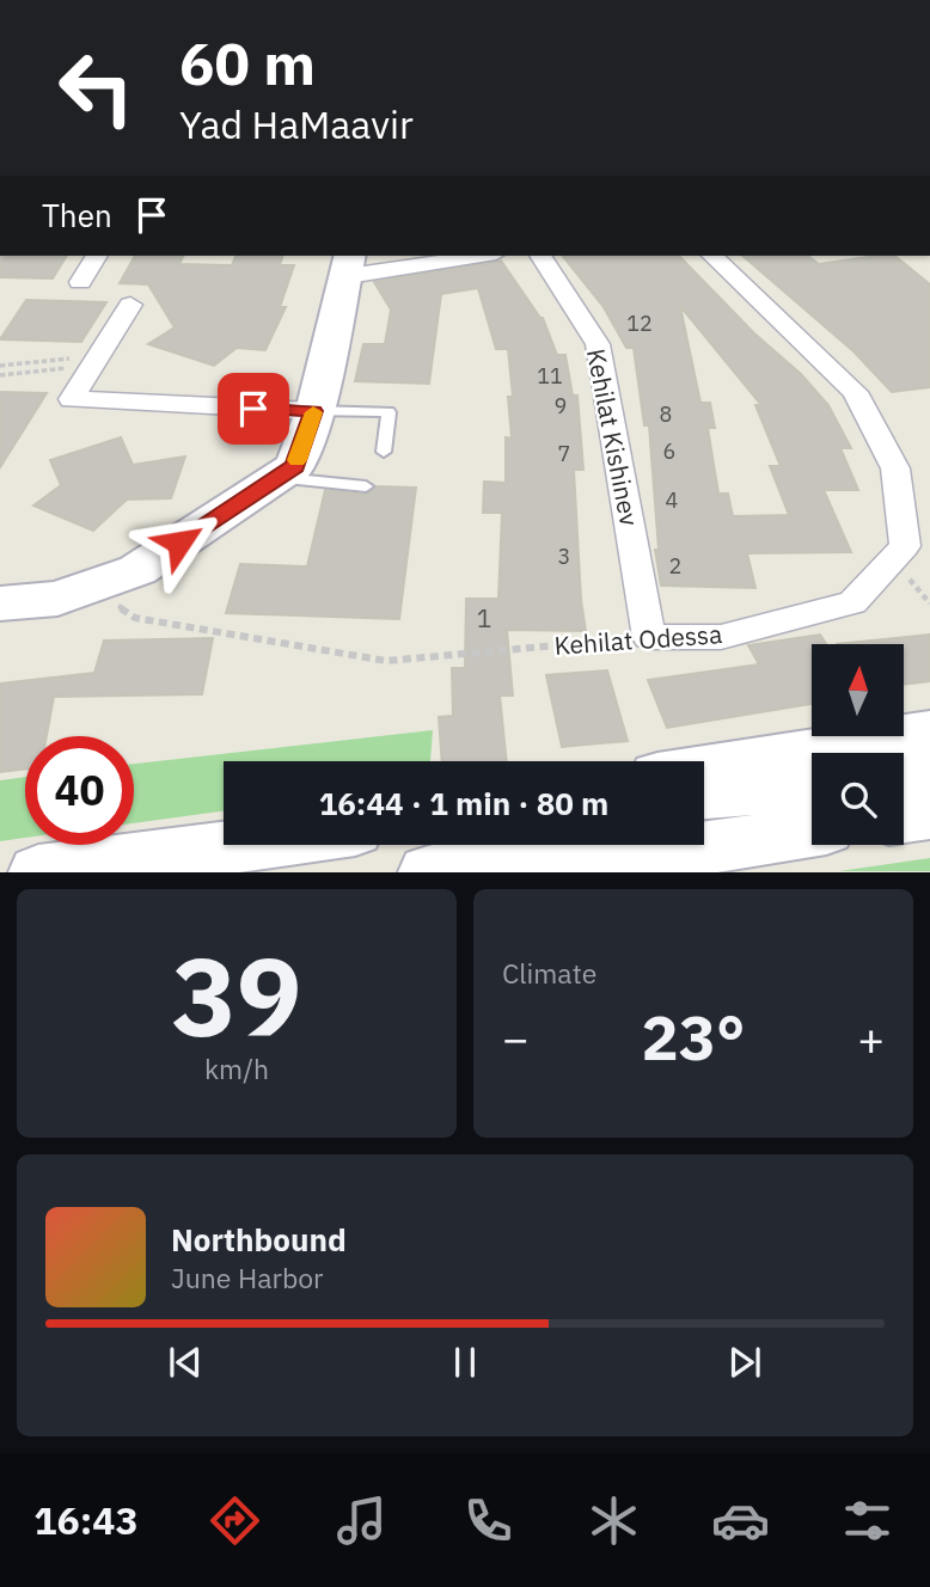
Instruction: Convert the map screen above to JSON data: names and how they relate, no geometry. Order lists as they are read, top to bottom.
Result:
{
  "streets": {
    "street": ["Kehilat Kishinev", "Kehilat Odessa"]
  },
  "crossings": [
    ["Kehilat Kishinev", "Kehilat Odessa"]
  ],
  "house_numbers": [
    "12",
    "11",
    "9",
    "8",
    "6",
    "7",
    "4",
    "3",
    "2",
    "1"
  ],
  "north": "top",
  "page": {
    "turn": ["60 m", "Yad HaMaavir"],
    "then": "Then",
    "limit": "40",
    "trip": "16:44 · 1 min · 80 m",
    "tile": [
      ["39", "km/h"],
      "Climate"
    ],
    "heat": ["−", "23°", "+"],
    "song": ["Northbound", "June Harbor"],
    "tabs": "16:43"
  }
}
